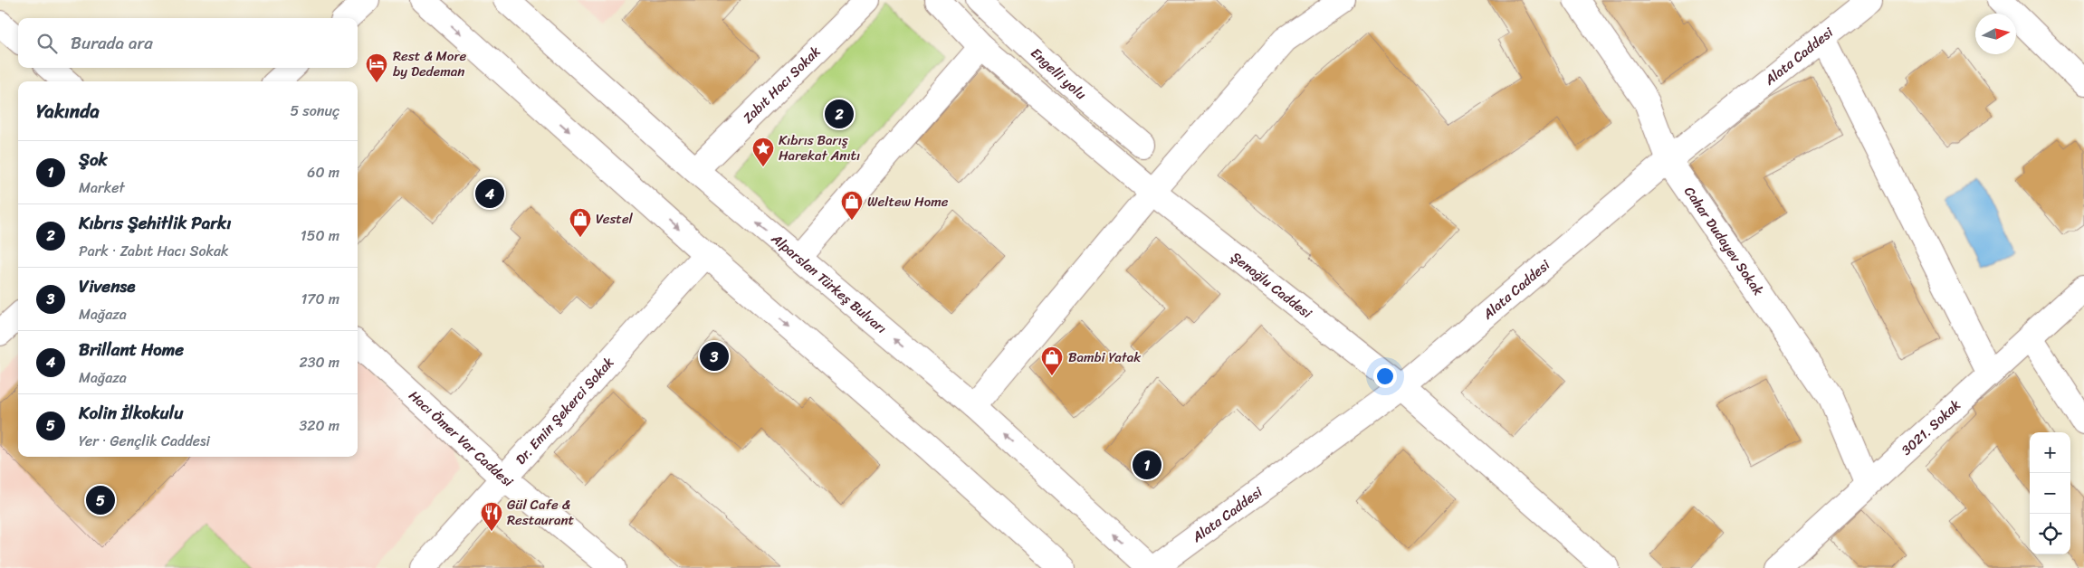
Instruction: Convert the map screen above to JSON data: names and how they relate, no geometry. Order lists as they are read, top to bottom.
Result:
{
  "streets": {
    "main road": [
      "Alata Caddesi",
      "Engelli yolu",
      "Zabıt Hacı Sokak",
      "Cahar Dudayev Sokak",
      "Alparslan Türkeş Bulvarı",
      "Şenoğlu Caddesi",
      "Dr. Emin Şekerci Sokak",
      "3021. Sokak",
      "Hacı Ömer Var Caddesi"
    ]
  },
  "crossings": [
    ["Alata Caddesi", "Cahar Dudayev Sokak"],
    ["Alata Caddesi", "Şenoğlu Caddesi"],
    ["Zabıt Hacı Sokak", "Alparslan Türkeş Bulvarı"],
    ["Cahar Dudayev Sokak", "3021. Sokak"],
    ["Dr. Emin Şekerci Sokak", "Hacı Ömer Var Caddesi"]
  ],
  "places": {
    "hotel": ["Rest & More by Dedeman"],
    "place": ["Kıbrıs Barış Harekat Anıtı"],
    "shop": ["Weltew Home", "Vestel", "Bambi Yatak"],
    "restaurant": ["Gül Cafe & Restaurant"]
  },
  "north": "right",
  "page": {
    "search": "Burada ara",
    "heading": ["Yakında", "5 sonuç"],
    "pins": [
      "2",
      "4",
      "3",
      "1",
      "5"
    ],
    "list": [
      {
        "mark": "1",
        "name": "Şok",
        "note": "Market",
        "value": "60 m"
      },
      {
        "mark": "2",
        "name": "Kıbrıs Şehitlik Parkı",
        "note": "Park · Zabıt Hacı Sokak",
        "value": "150 m"
      },
      {
        "mark": "3",
        "name": "Vivense",
        "note": "Mağaza",
        "value": "170 m"
      },
      {
        "mark": "4",
        "name": "Brillant Home",
        "note": "Mağaza",
        "value": "230 m"
      },
      {
        "mark": "5",
        "name": "Kolin İlkokulu",
        "note": "Yer · Gençlik Caddesi",
        "value": "320 m"
      }
    ],
    "map_buttons": ["+", "−"]
  }
}
